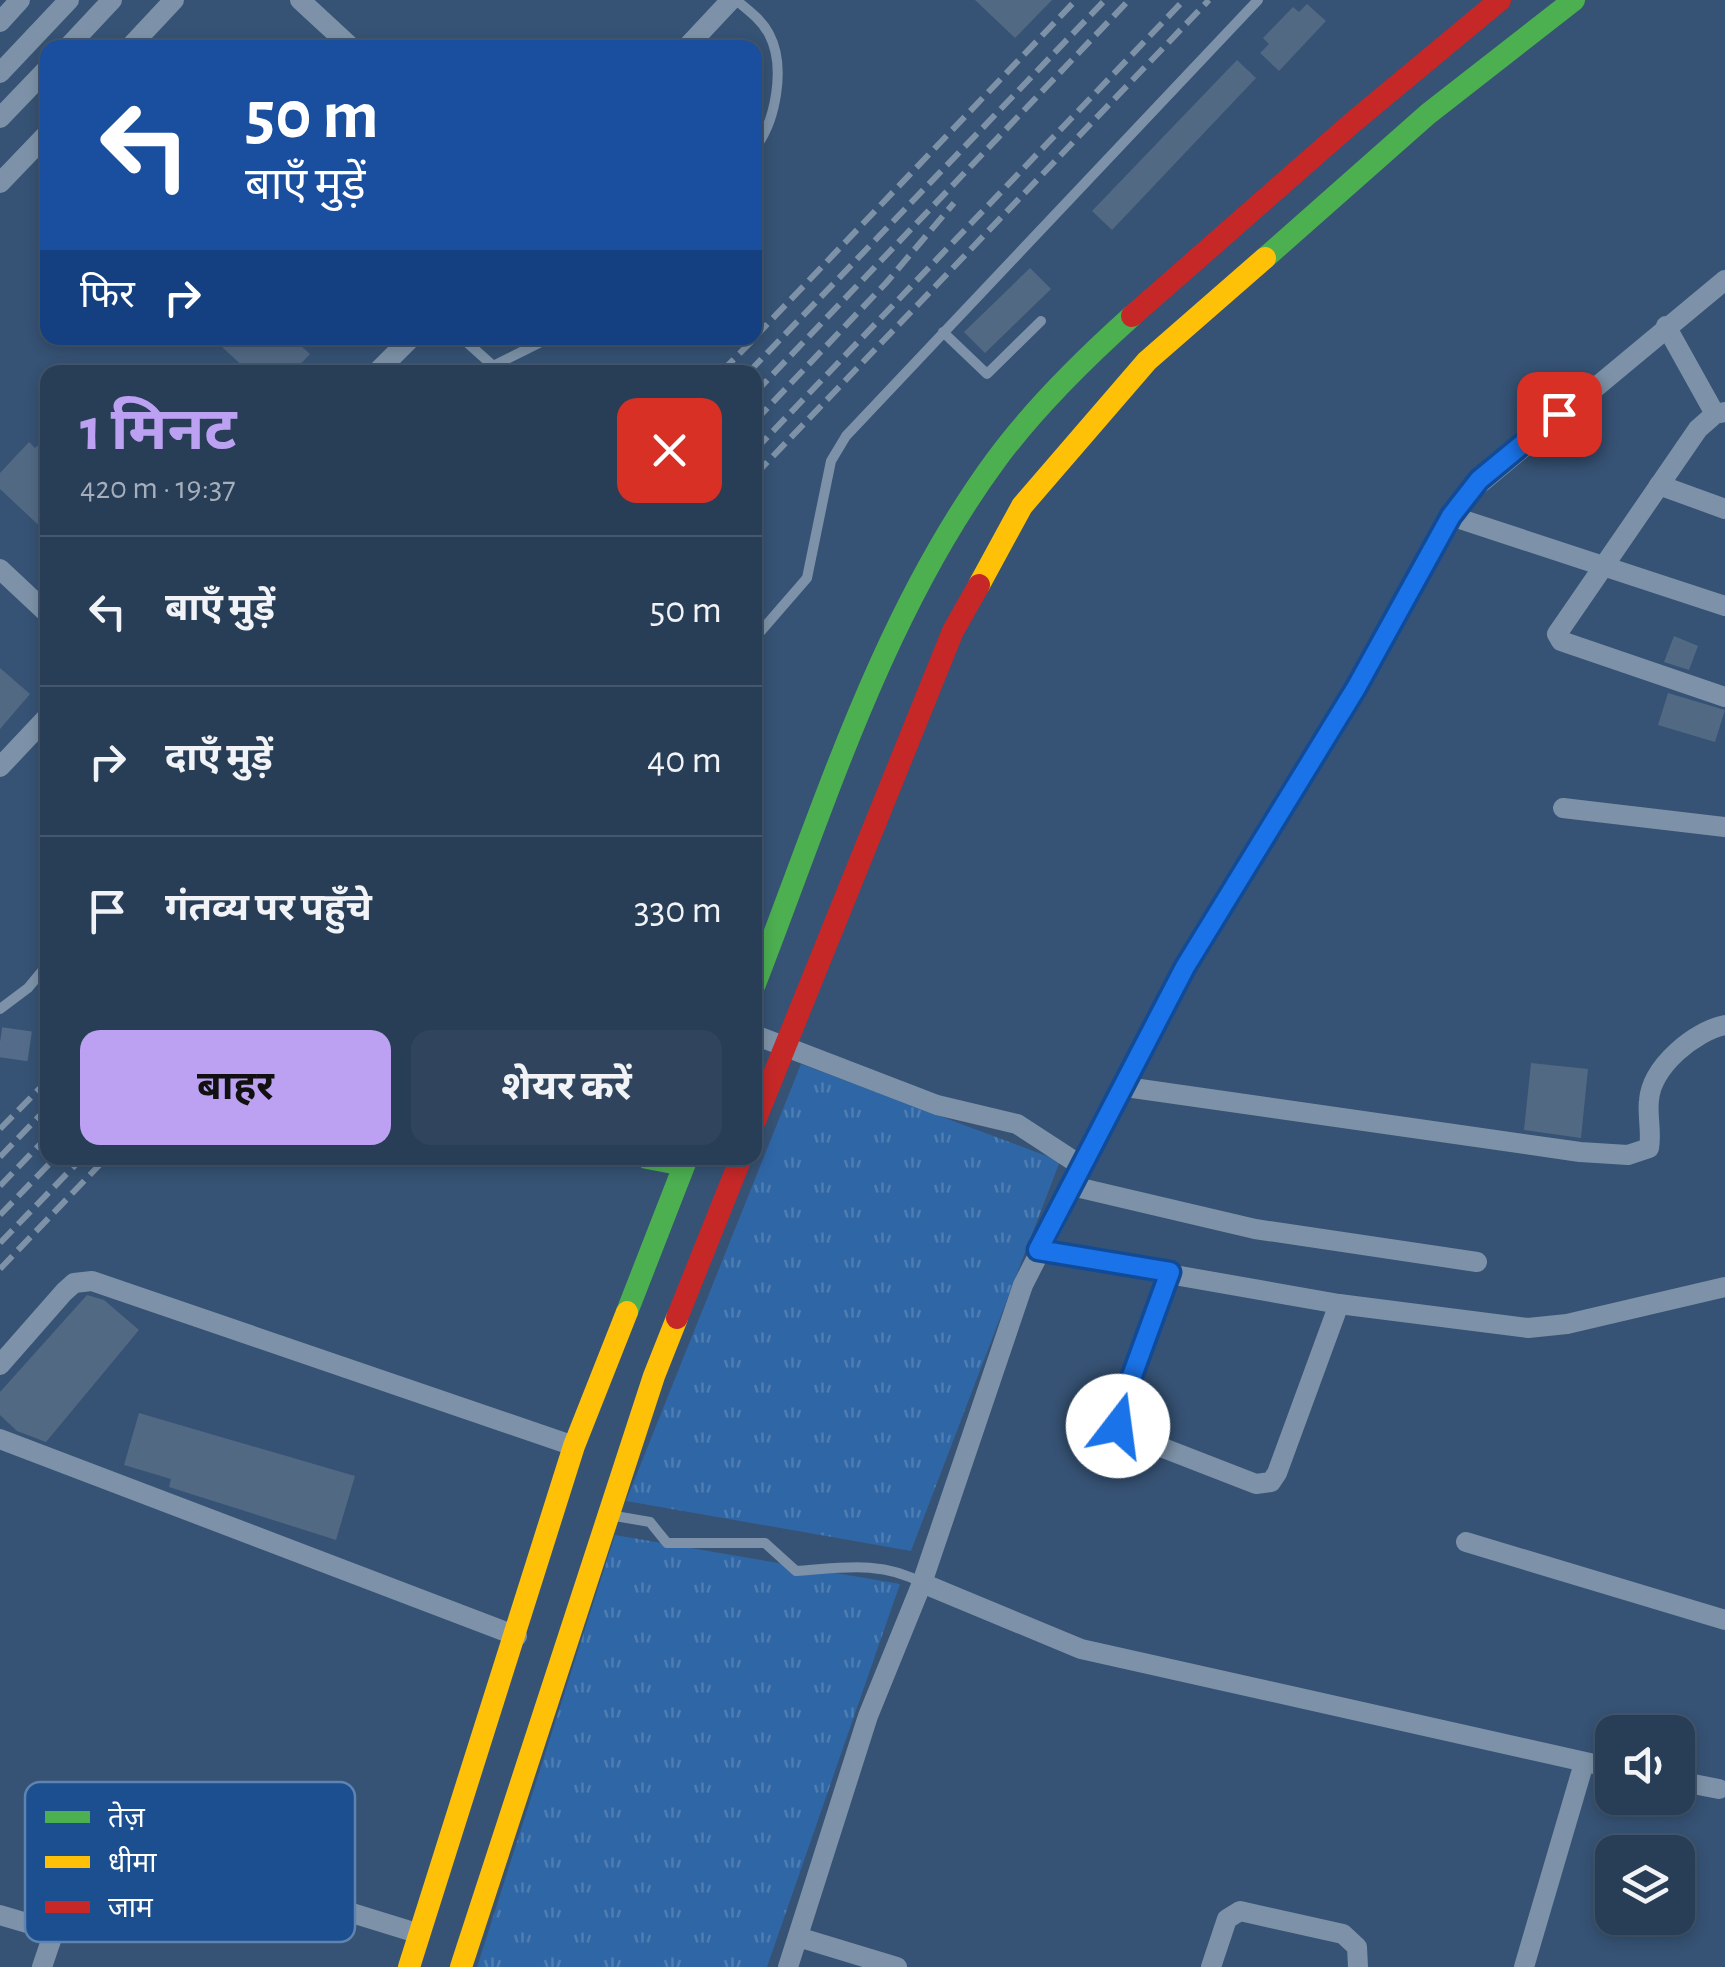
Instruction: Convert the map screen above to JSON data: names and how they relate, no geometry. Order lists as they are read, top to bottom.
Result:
{
  "legend": ["तेज़", "धीमा", "जाम"],
  "page": {
    "turn": ["50 m", "बाएँ मुड़ें"],
    "then": "फिर",
    "heading": ["1 मिनट", "420 m · 19:37"],
    "list": [
      {
        "name": "बाएँ मुड़ें",
        "value": "50 m"
      },
      {
        "name": "दाएँ मुड़ें",
        "value": "40 m"
      },
      {
        "name": "गंतव्य पर पहुँचे",
        "value": "330 m"
      }
    ],
    "buttons": ["बाहर", "शेयर करें"]
  }
}
